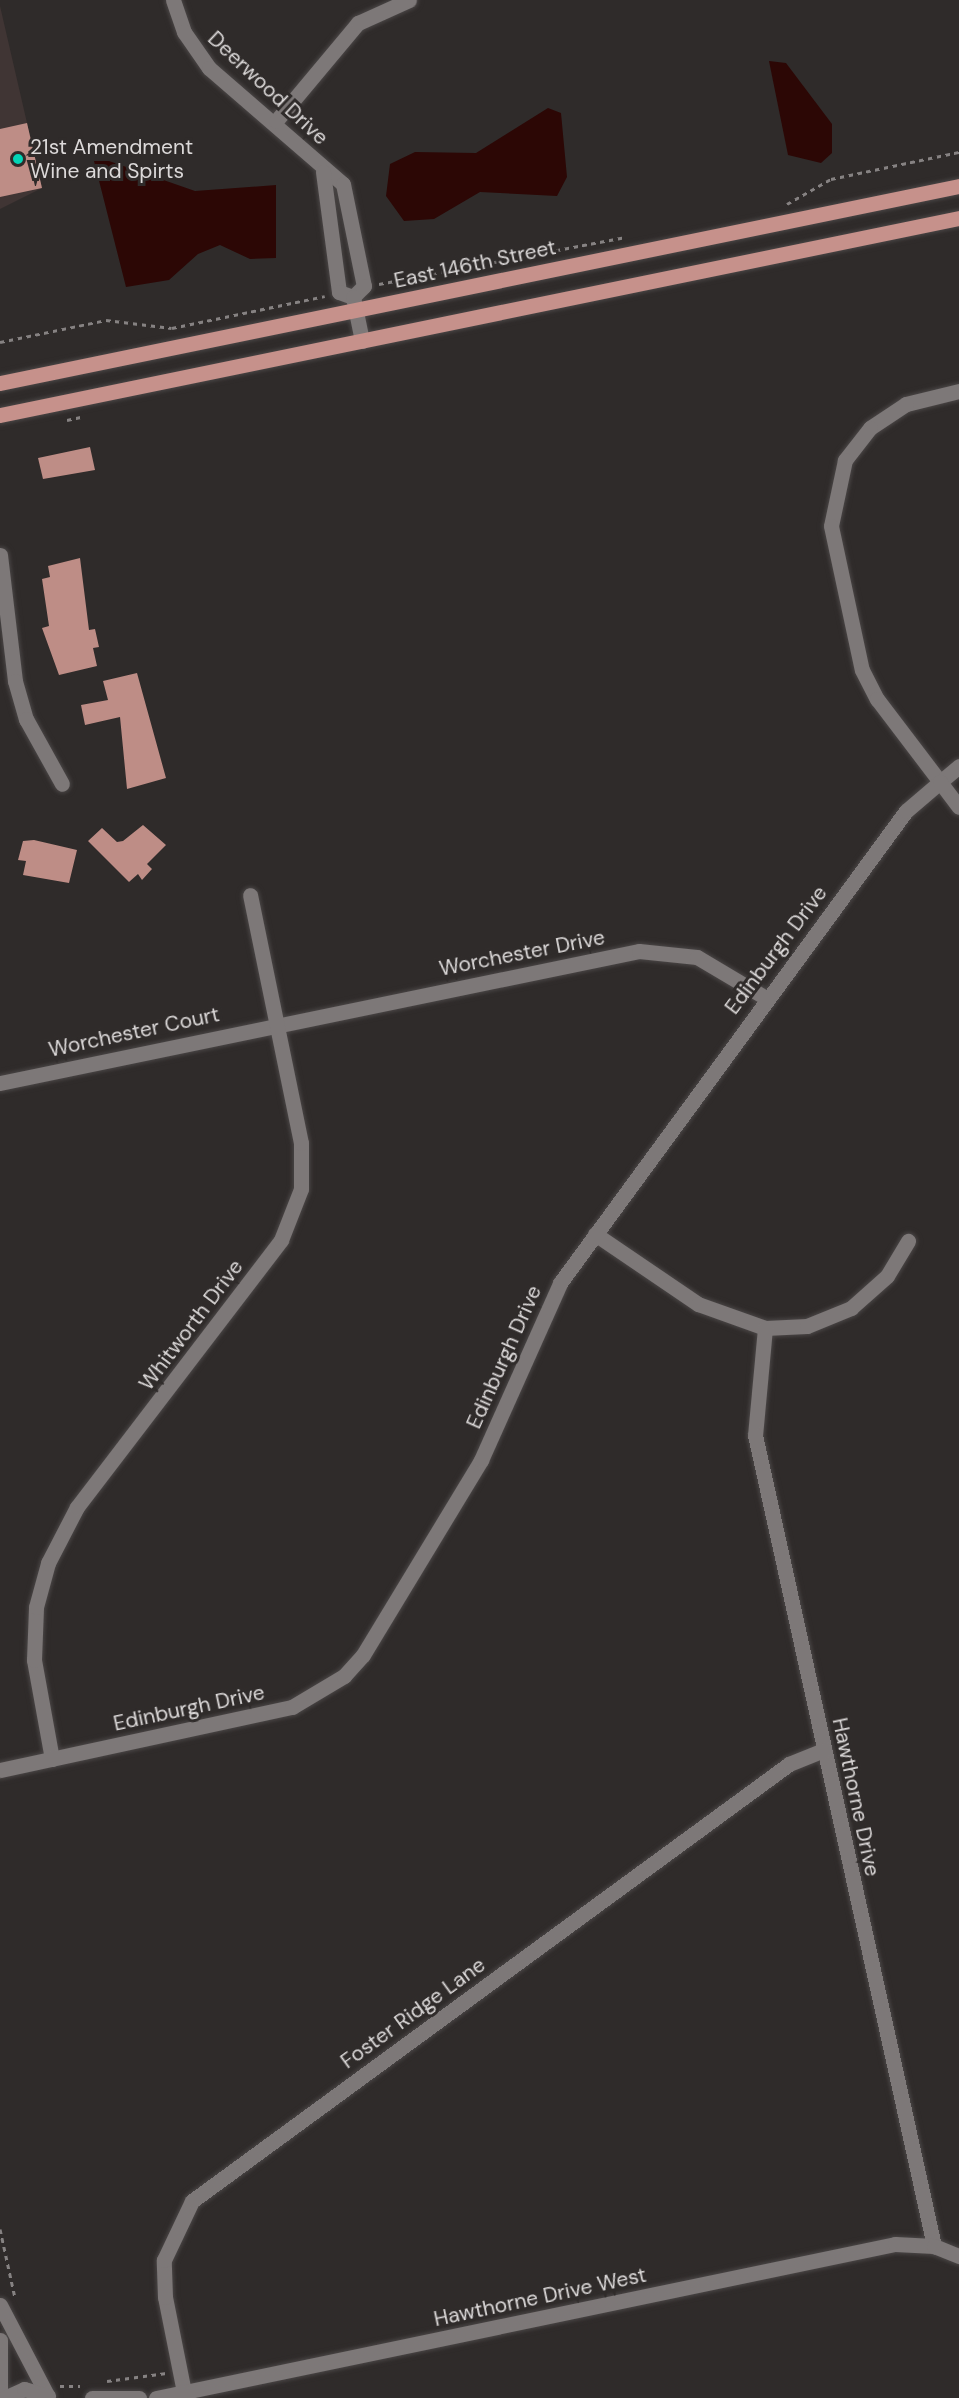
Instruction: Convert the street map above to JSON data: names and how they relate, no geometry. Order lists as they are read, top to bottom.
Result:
{
  "streets": {
    "main road": ["East 146th Street"],
    "street": [
      "Deerwood Drive",
      "Edinburgh Drive",
      "Worchester Drive",
      "Worchester Court",
      "Whitworth Drive",
      "Hawthorne Drive",
      "Foster Ridge Lane",
      "Hawthorne Drive West"
    ]
  },
  "crossings": [
    ["Deerwood Drive", "East 146th Street"],
    ["Edinburgh Drive", "Worchester Drive"],
    ["Edinburgh Drive", "Whitworth Drive"],
    ["Worchester Drive", "Worchester Court"],
    ["Worchester Drive", "Whitworth Drive"],
    ["Worchester Court", "Whitworth Drive"],
    ["Hawthorne Drive", "Foster Ridge Lane"],
    ["Hawthorne Drive", "Hawthorne Drive West"],
    ["Foster Ridge Lane", "Hawthorne Drive West"]
  ],
  "places": ["21st Amendment Wine and Spirts"]
}
